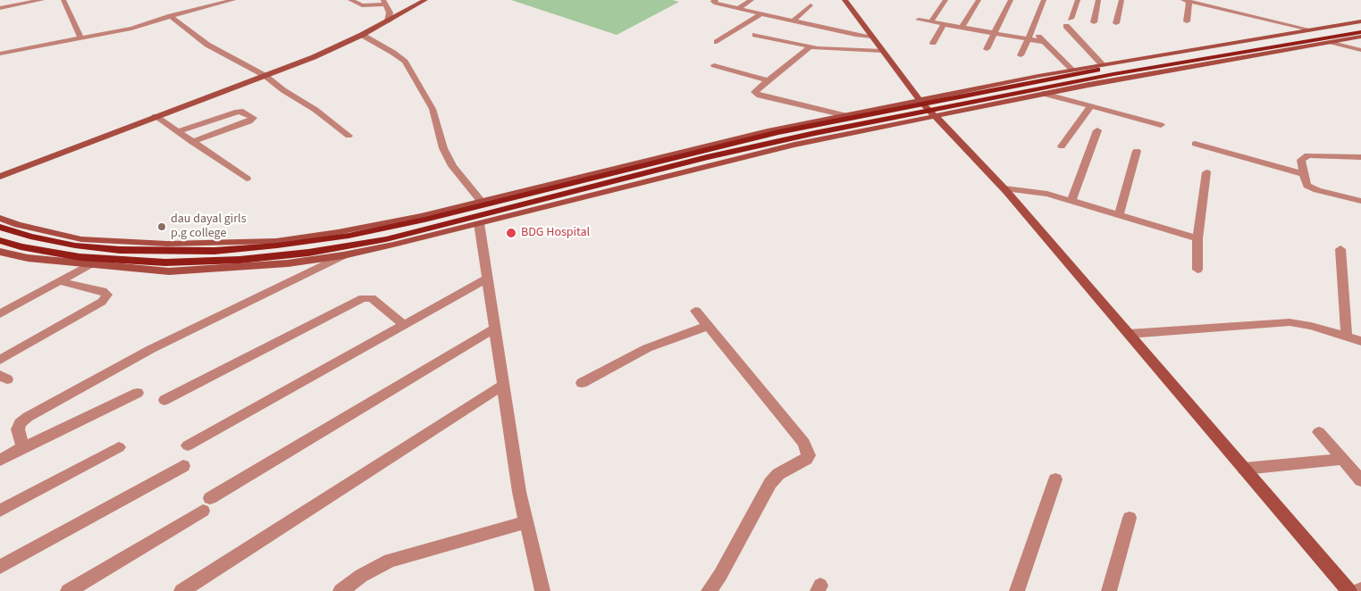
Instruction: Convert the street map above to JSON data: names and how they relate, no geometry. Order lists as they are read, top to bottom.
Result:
{
  "places": ["dau dayal girls p.g college", "BDG Hospital"]
}
